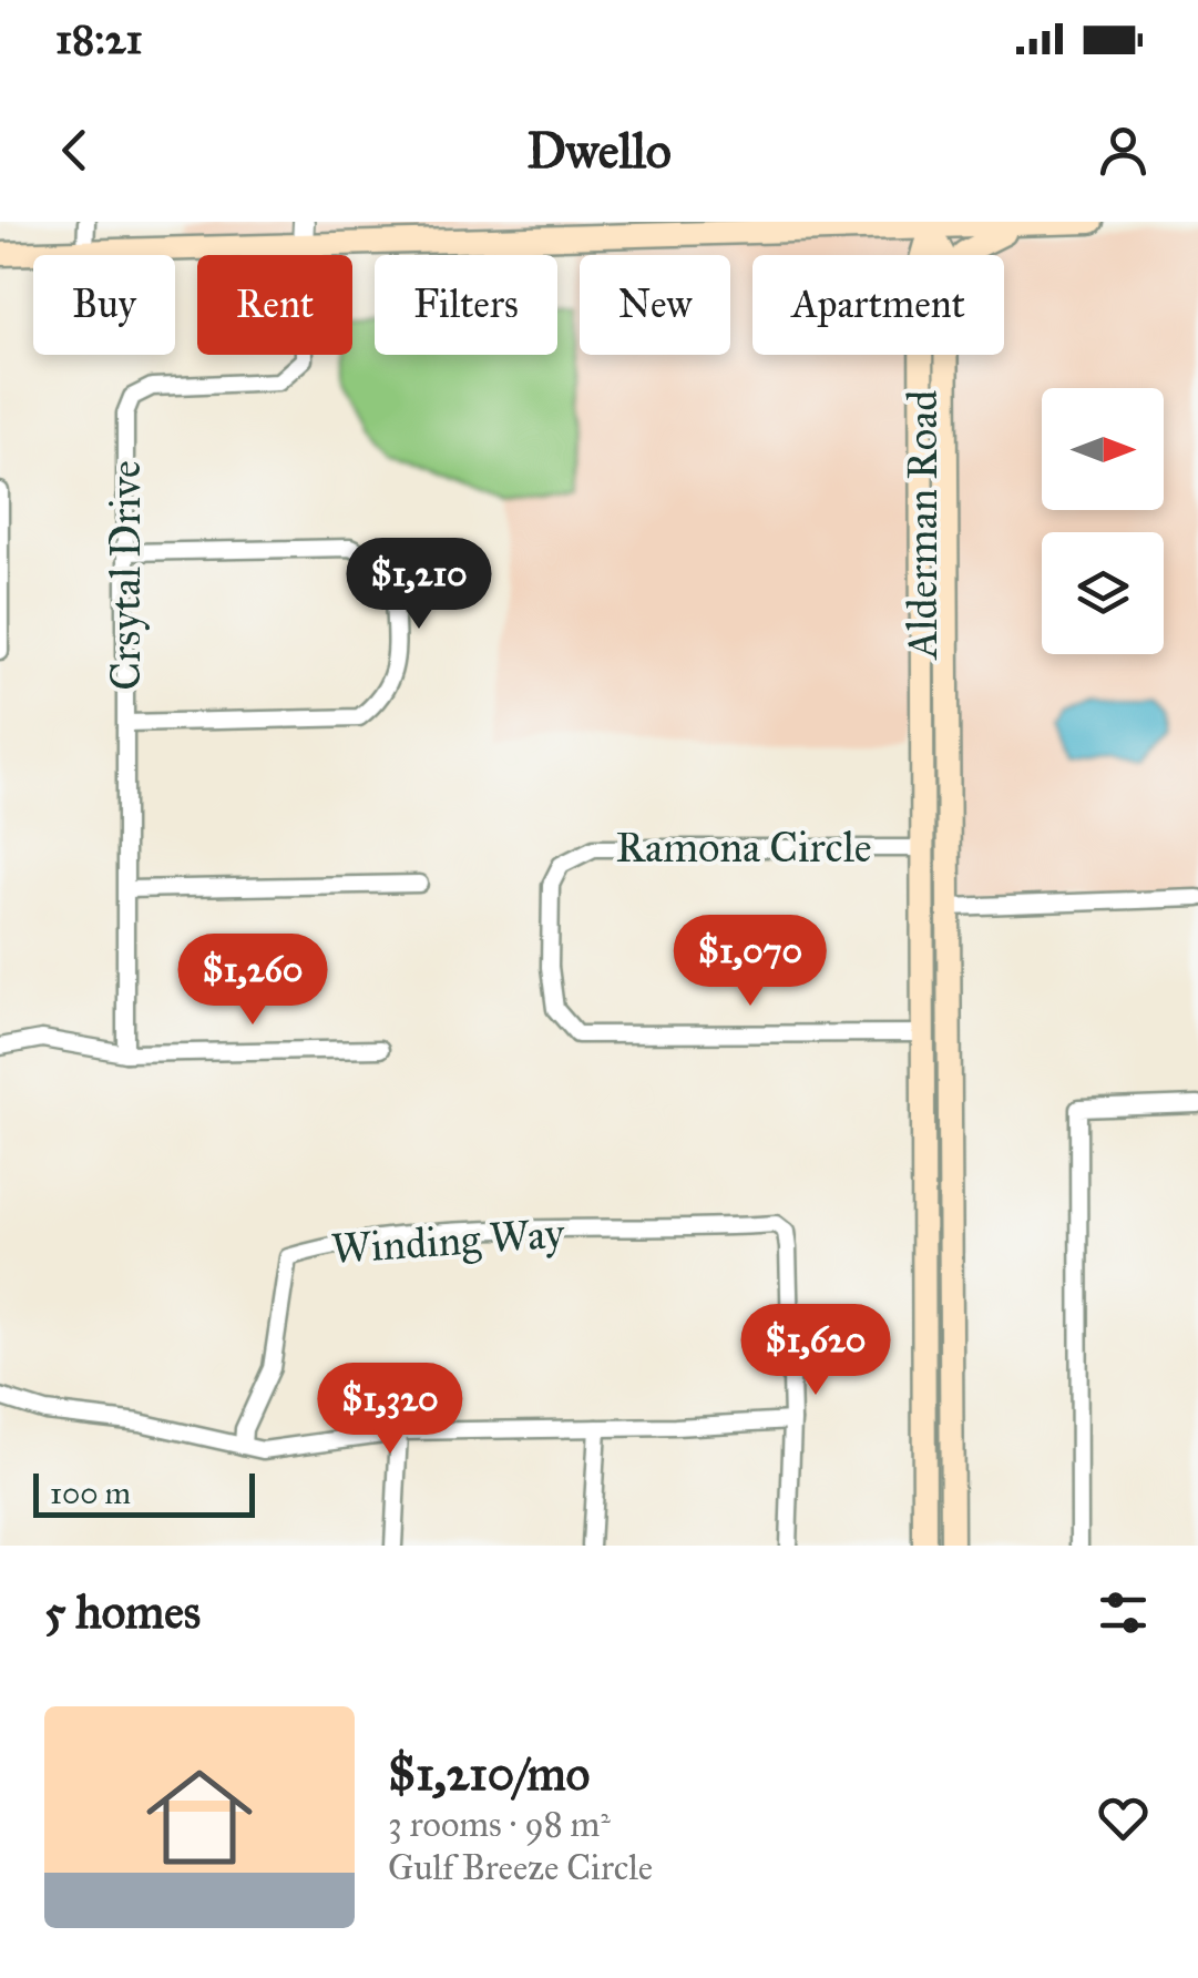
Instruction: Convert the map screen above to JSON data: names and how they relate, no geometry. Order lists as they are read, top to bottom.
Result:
{
  "streets": {
    "main road": ["Alderman Road"],
    "street": ["Crsytal Drive", "Ramona Circle", "Winding Way"]
  },
  "crossings": [
    ["Alderman Road", "Ramona Circle"]
  ],
  "scale_bar": "100 m",
  "north": "right",
  "page": {
    "status": "18:21",
    "header": "Dwello",
    "chip": [
      "Buy",
      "Rent",
      "Filters",
      "New",
      "Apartment"
    ],
    "price": [
      "$1,210",
      "$1,070",
      "$1,260",
      "$1,620",
      "$1,320"
    ],
    "scale": "100 m",
    "heading": "5 homes",
    "list": [
      {
        "name": "$1,210/mo",
        "note": "3 rooms · 98 m² · Gulf Breeze Circle"
      }
    ]
  }
}
